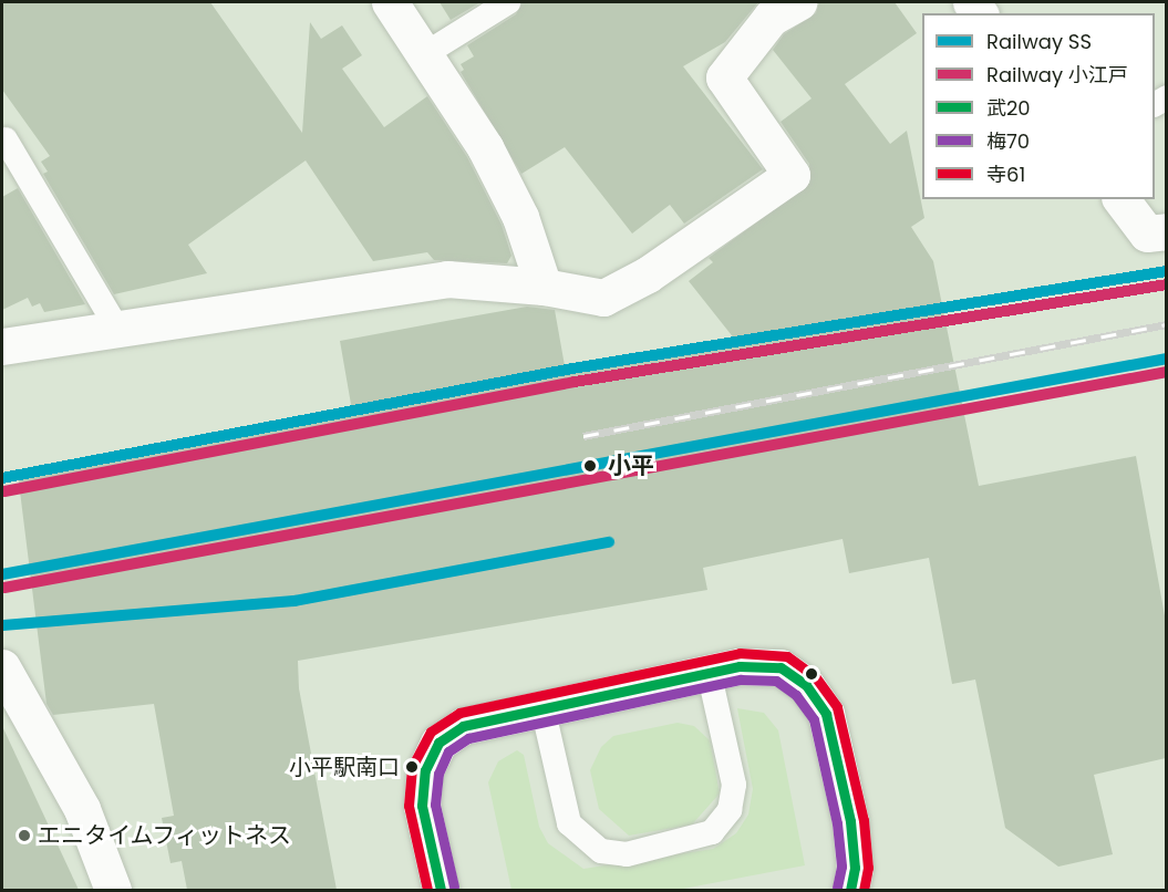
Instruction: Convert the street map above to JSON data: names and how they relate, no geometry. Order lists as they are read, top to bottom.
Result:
{
  "places": ["小平", "小平駅南口", "エニタイムフィットネス"],
  "lines": [
    "rail line SS",
    "rail line 小江戸",
    "transit line 寺61",
    "transit line 武20",
    "transit line 梅70"
  ],
  "legend": [
    "Railway SS",
    "Railway 小江戸",
    "武20",
    "梅70",
    "寺61"
  ]
}
